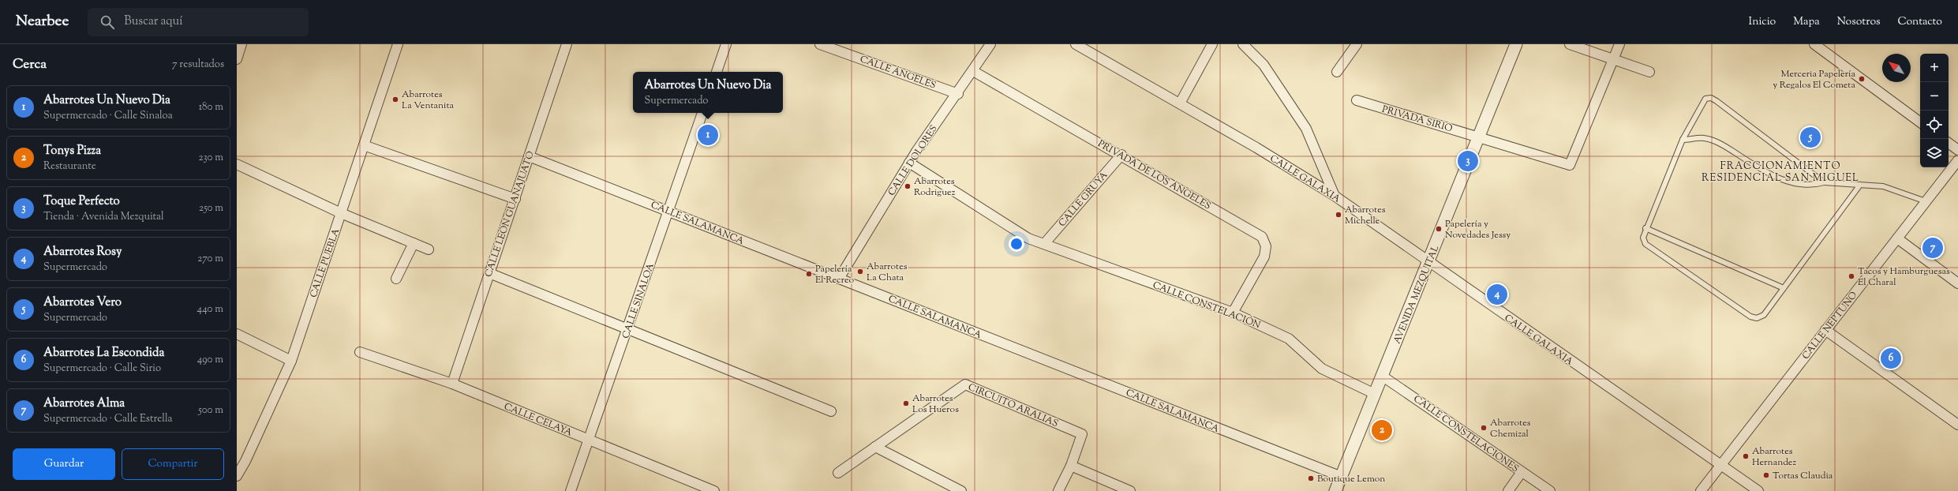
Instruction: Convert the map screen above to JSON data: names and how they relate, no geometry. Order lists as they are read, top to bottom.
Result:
{
  "streets": {
    "street": [
      "CALLE ÁNGELES",
      "PRIVADA SIRIO",
      "CALLE DOLORES",
      "PRIVADA DE LOS ÁNGELES",
      "CALLE GALAXIA",
      "CALLE GRUYA",
      "CALLE LEÓN GUANAJUATO",
      "CALLE SALAMANCA",
      "CALLE PUEBLA",
      "AVENIDA MEZQUITAL",
      "CALLE SINALOA",
      "CALLE CONSTELACIÓN",
      "CALLE NEPTUNO",
      "CIRCUITO ARALIAS",
      "CALLE CELAYA",
      "CALLE CONSTELACIONES"
    ]
  },
  "crossings": [
    ["CALLE ÁNGELES", "CALLE DOLORES"],
    ["PRIVADA SIRIO", "AVENIDA MEZQUITAL"],
    ["CALLE DOLORES", "PRIVADA DE LOS ÁNGELES"],
    ["CALLE DOLORES", "CALLE SALAMANCA"],
    ["CALLE DOLORES", "CALLE CONSTELACIÓN"],
    ["PRIVADA DE LOS ÁNGELES", "CALLE GRUYA"],
    ["PRIVADA DE LOS ÁNGELES", "CALLE CONSTELACIÓN"],
    ["CALLE GALAXIA", "AVENIDA MEZQUITAL"],
    ["CALLE GALAXIA", "CALLE NEPTUNO"],
    ["CALLE GRUYA", "CALLE CONSTELACIÓN"],
    ["CALLE LEÓN GUANAJUATO", "CALLE SALAMANCA"],
    ["CALLE LEÓN GUANAJUATO", "CALLE CELAYA"],
    ["CALLE SALAMANCA", "AVENIDA MEZQUITAL"],
    ["CALLE SALAMANCA", "CALLE SINALOA"],
    ["AVENIDA MEZQUITAL", "CALLE CONSTELACIÓN"],
    ["AVENIDA MEZQUITAL", "CALLE CONSTELACIONES"],
    ["CALLE SINALOA", "CALLE CELAYA"]
  ],
  "districts": ["FRACCIONAMIENTO RESIDENCIAL SAN MIGUEL"],
  "places": [
    "Merceria Papelería y Regalos El Cometa",
    "Abarrotes La Ventanita",
    "Abarrotes Rodriguez",
    "Abarrotes Michelle",
    "Papelería y Novedades Jessy",
    "Abarrotes La Chata",
    "Papelería El Recreo",
    "Tacos y Hamburguesas El Charal",
    "Abarrotes Los Hueros",
    "Abarrotes Chemizal",
    "Abarrotes Hernandez",
    "Tortas Claudia",
    "Boutique Lemon"
  ],
  "north": "top left",
  "page": {
    "header": "Nearbee",
    "search": "Buscar aquí",
    "nav": [
      "Inicio",
      "Mapa",
      "Nosotros",
      "Contacto"
    ],
    "heading": ["Cerca", "7 resultados"],
    "map_buttons": ["+", "−"],
    "popup": ["Abarrotes Un Nuevo Dia", "Supermercado"],
    "list": [
      {
        "mark": "1",
        "name": "Abarrotes Un Nuevo Dia",
        "note": "Supermercado · Calle Sinaloa",
        "value": "180 m"
      },
      {
        "mark": "2",
        "name": "Tonys Pizza",
        "note": "Restaurante",
        "value": "230 m"
      },
      {
        "mark": "3",
        "name": "Toque Perfecto",
        "note": "Tienda · Avenida Mezquital",
        "value": "250 m"
      },
      {
        "mark": "4",
        "name": "Abarrotes Rosy",
        "note": "Supermercado",
        "value": "270 m"
      },
      {
        "mark": "5",
        "name": "Abarrotes Vero",
        "note": "Supermercado",
        "value": "440 m"
      },
      {
        "mark": "6",
        "name": "Abarrotes La Escondida",
        "note": "Supermercado · Calle Sirio",
        "value": "490 m"
      },
      {
        "mark": "7",
        "name": "Abarrotes Alma",
        "note": "Supermercado · Calle Estrella",
        "value": "500 m"
      }
    ],
    "pins": [
      "1",
      "5",
      "3",
      "7",
      "4",
      "6",
      "2"
    ],
    "buttons": ["Guardar", "Compartir"]
  }
}
